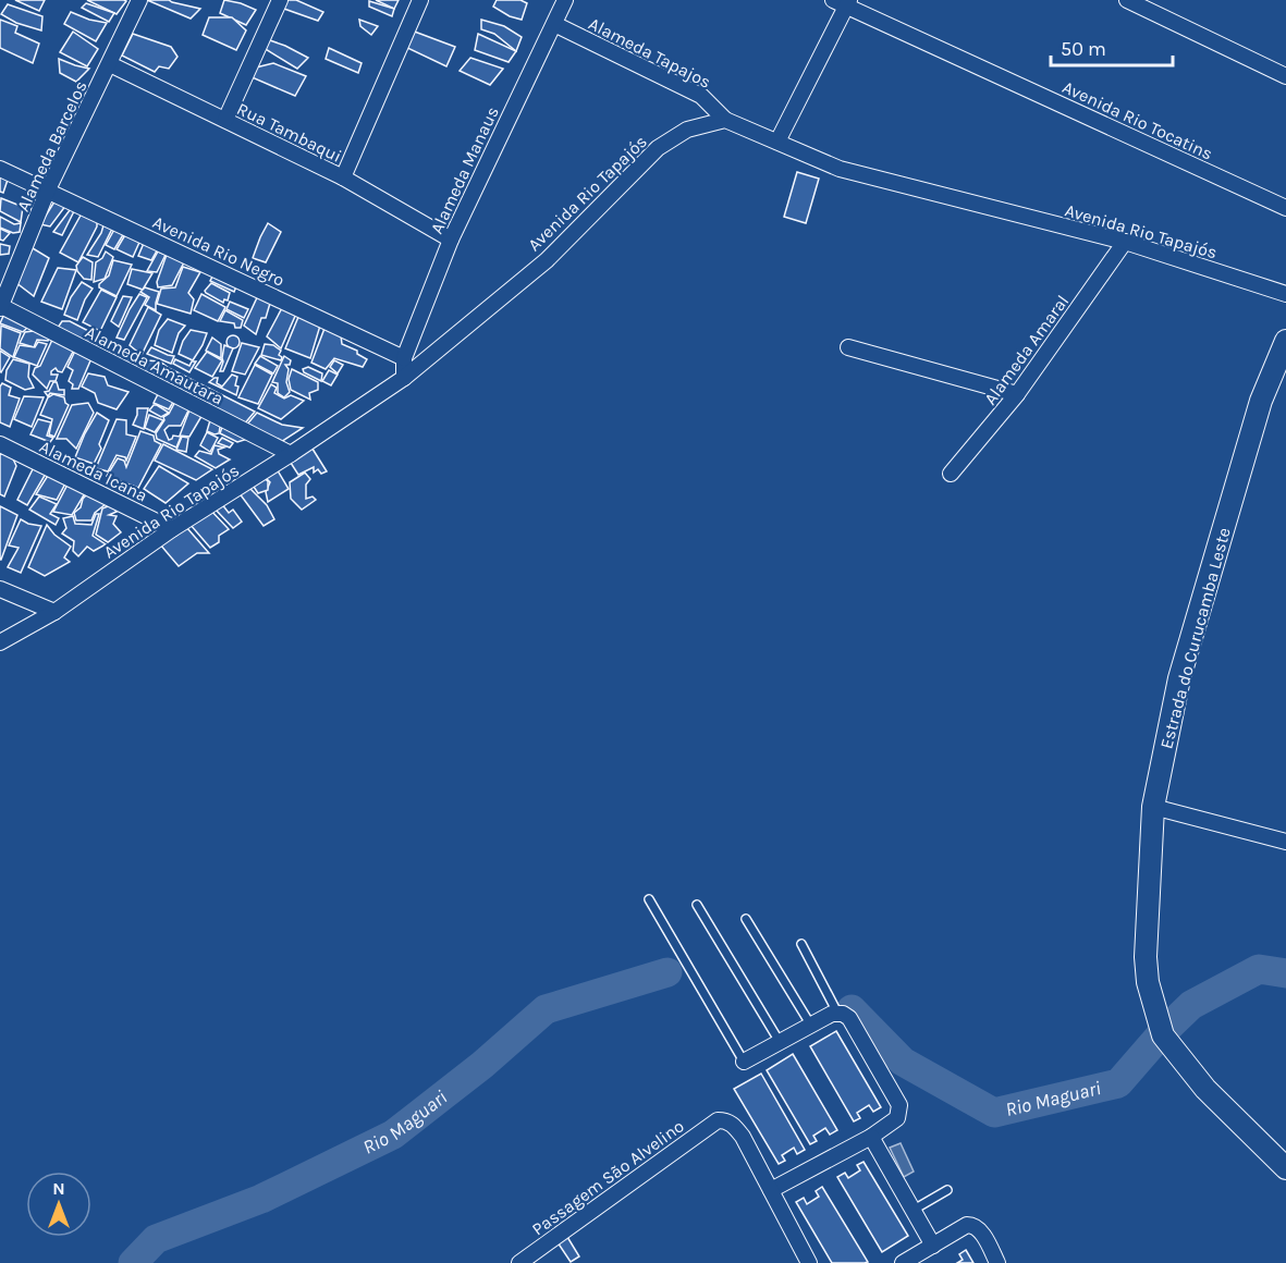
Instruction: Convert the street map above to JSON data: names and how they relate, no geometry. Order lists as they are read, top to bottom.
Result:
{
  "streets": {
    "main road": ["Estrada do Curucamba Leste"],
    "street": [
      "Alameda Tapajos",
      "Avenida Rio Tocatins",
      "Rua Tambaqui",
      "Alameda Barcelos",
      "Alameda Manaus",
      "Avenida Rio Tapajós",
      "Avenida Rio Negro",
      "Alameda Amaral",
      "Alameda Amautara",
      "Alameda Icana",
      "Passagem São Alvelino"
    ]
  },
  "crossings": [
    ["Alameda Tapajos", "Alameda Manaus"],
    ["Alameda Tapajos", "Avenida Rio Tapajós"],
    ["Rua Tambaqui", "Alameda Barcelos"],
    ["Rua Tambaqui", "Alameda Manaus"],
    ["Alameda Barcelos", "Avenida Rio Negro"],
    ["Alameda Barcelos", "Alameda Amautara"],
    ["Alameda Manaus", "Avenida Rio Negro"],
    ["Avenida Rio Tapajós", "Alameda Amaral"],
    ["Avenida Rio Tapajós", "Alameda Amautara"],
    ["Avenida Rio Tapajós", "Alameda Icana"]
  ],
  "water": ["Rio Maguari"],
  "scale_bar": "50 m",
  "north": "top"
}
